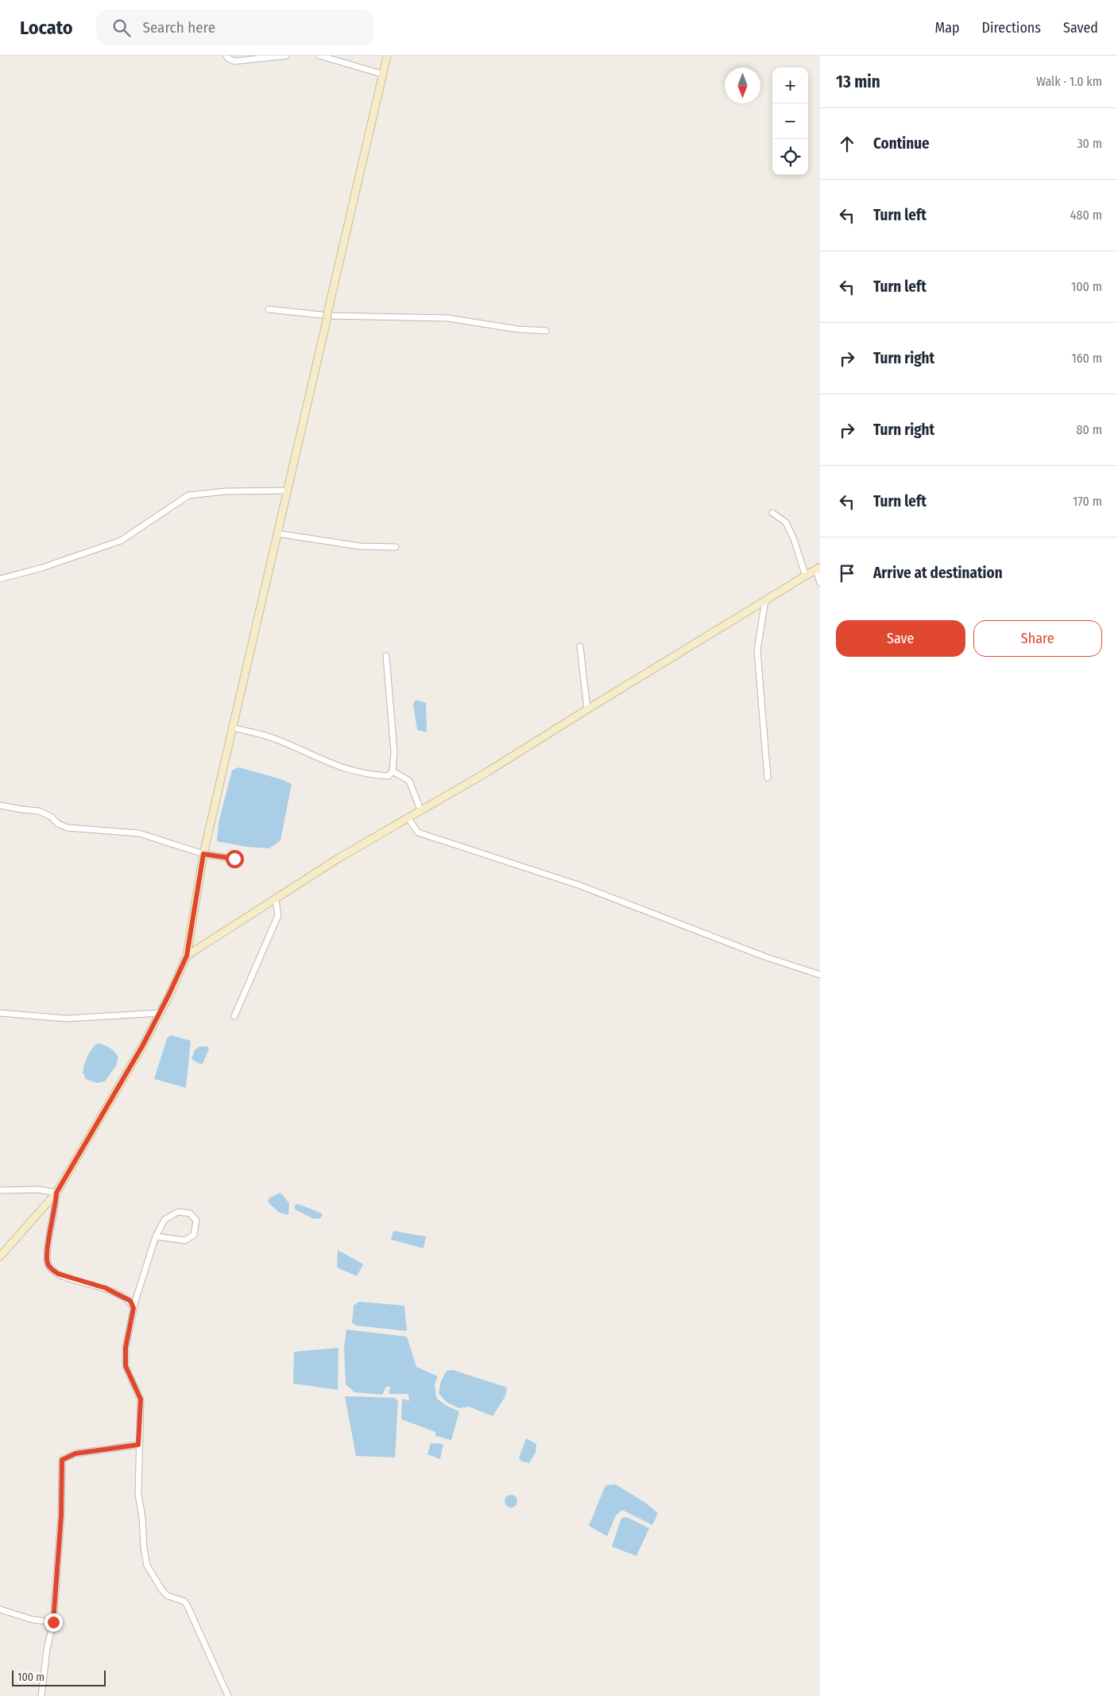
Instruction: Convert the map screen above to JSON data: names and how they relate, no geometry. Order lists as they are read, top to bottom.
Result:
{
  "scale_bar": "100 m",
  "north": "bottom",
  "page": {
    "header": "Locato",
    "search": "Search here",
    "nav": ["Map", "Directions", "Saved"],
    "heading": ["13 min", "Walk · 1.0 km"],
    "map_buttons": ["+", "−"],
    "list": [
      ["Continue", "30 m"],
      ["Turn left", "480 m"],
      ["Turn left", "100 m"],
      ["Turn right", "160 m"],
      ["Turn right", "80 m"],
      ["Turn left", "170 m"],
      "Arrive at destination"
    ],
    "buttons": ["Save", "Share"],
    "scale": "100 m"
  }
}
